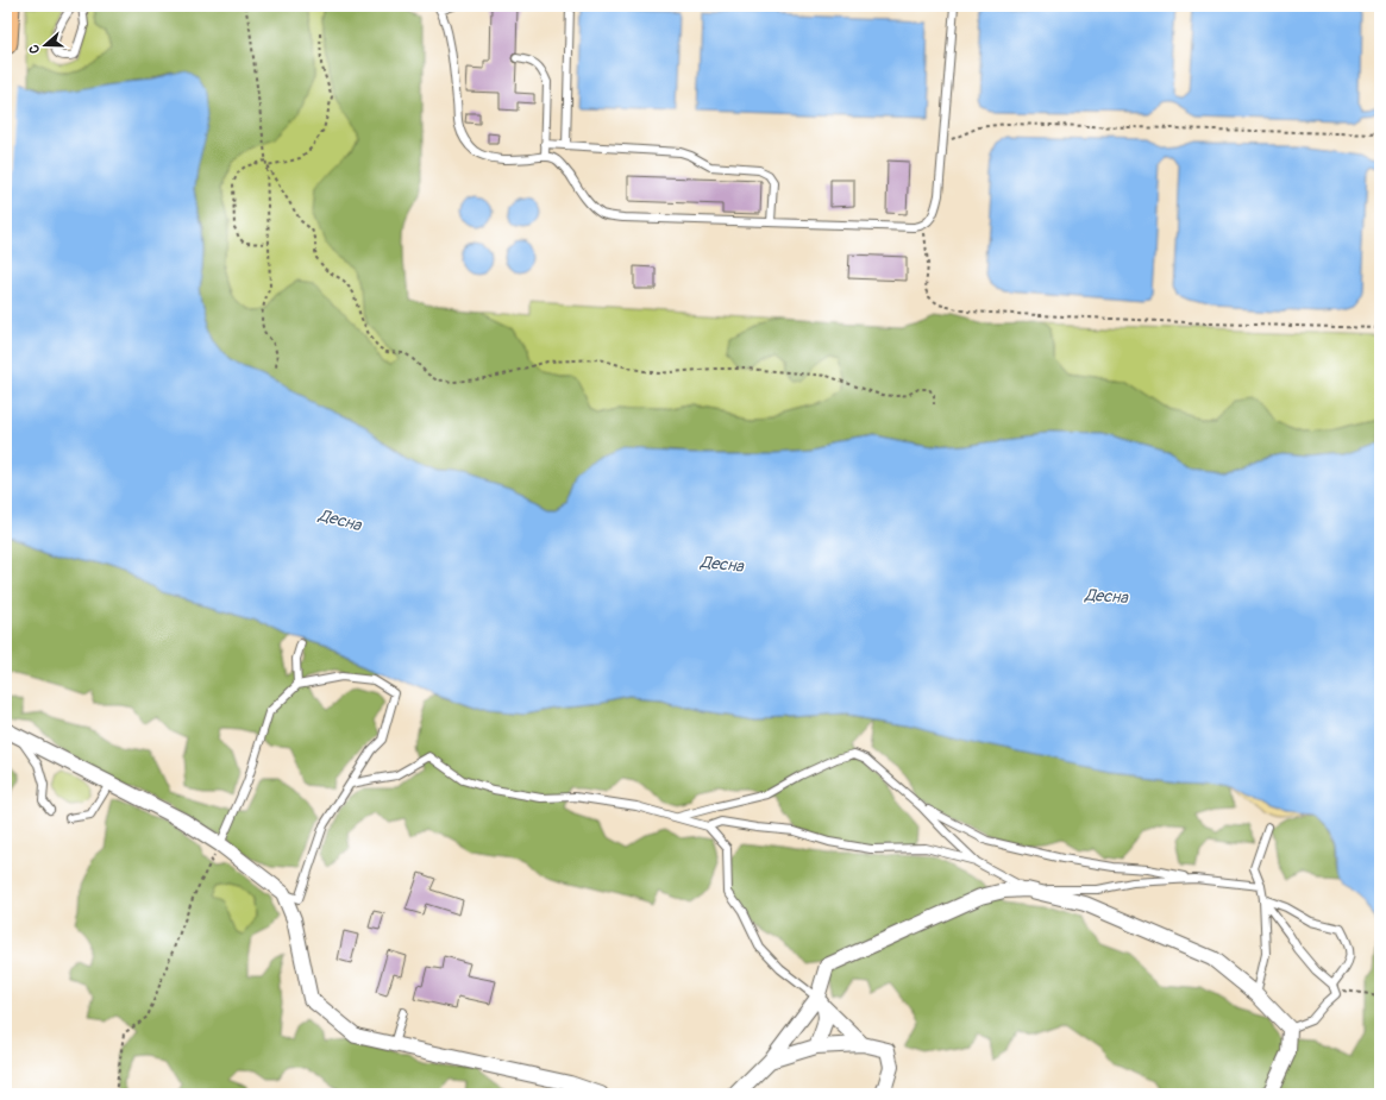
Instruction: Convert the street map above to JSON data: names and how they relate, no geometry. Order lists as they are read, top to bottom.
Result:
{
  "water": ["Десна"],
  "north": "left"
}
